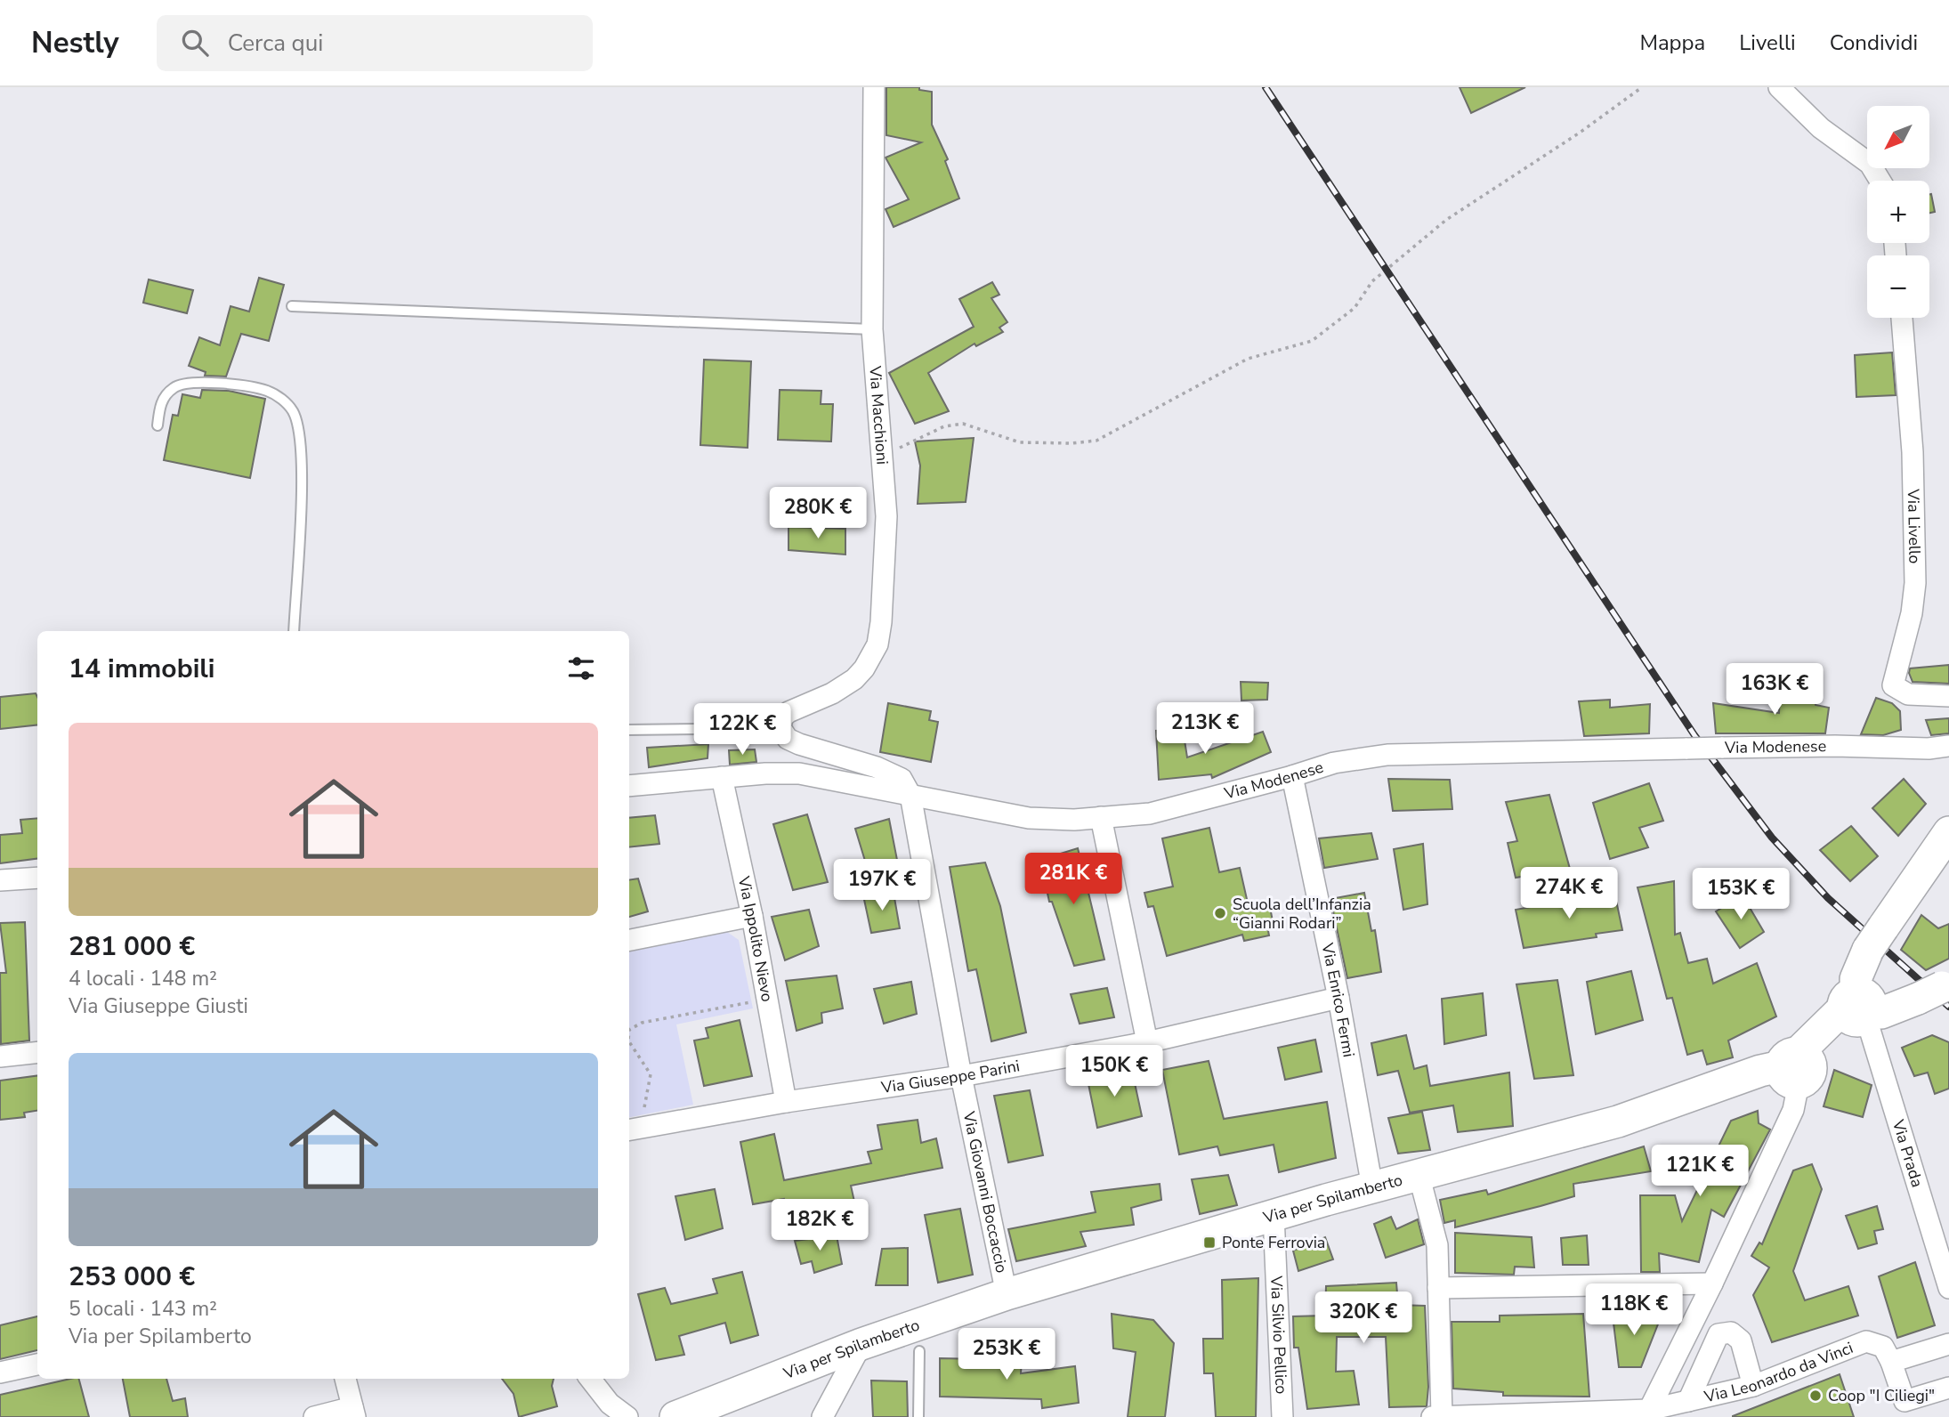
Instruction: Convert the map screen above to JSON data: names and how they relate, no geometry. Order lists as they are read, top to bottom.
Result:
{
  "streets": {
    "main road": ["Via per Spilamberto"],
    "street": [
      "Via Macchioni",
      "Via Livello",
      "Via Modenese",
      "Via Ippolito Nievo",
      "Via Enrico Fermi",
      "Via Giuseppe Parini",
      "Via Prada",
      "Via Giovanni Boccaccio",
      "Via Silvio Pellico",
      "Via Leonardo da Vinci"
    ]
  },
  "crossings": [
    ["Via Modenese", "Via Ippolito Nievo"],
    ["Via Modenese", "Via Enrico Fermi"],
    ["Via Modenese", "Via Giovanni Boccaccio"],
    ["Via Ippolito Nievo", "Via Giuseppe Parini"],
    ["Via Enrico Fermi", "Via Giuseppe Parini"],
    ["Via Enrico Fermi", "Via per Spilamberto"],
    ["Via Giuseppe Parini", "Via Giovanni Boccaccio"],
    ["Via Prada", "Via per Spilamberto"],
    ["Via Giovanni Boccaccio", "Via per Spilamberto"],
    ["Via per Spilamberto", "Via Silvio Pellico"]
  ],
  "places": {
    "other": ["Scuola dell’Infanzia “Gianni Rodari”", "Coop \"I Ciliegi\""],
    "transit": ["Ponte Ferrovia"]
  },
  "north": "bottom left",
  "page": {
    "header": "Nestly",
    "search": "Cerca qui",
    "nav": ["Mappa", "Livelli", "Condividi"],
    "map_buttons": ["+", "−"],
    "price": [
      "280K €",
      "163K €",
      "213K €",
      "122K €",
      "281K €",
      "197K €",
      "274K €",
      "153K €",
      "150K €",
      "121K €",
      "182K €",
      "118K €",
      "320K €",
      "253K €"
    ],
    "heading": "14 immobili",
    "list": [
      {
        "name": "281 000 €",
        "note": "4 locali · 148 m² · Via Giuseppe Giusti"
      },
      {
        "name": "253 000 €",
        "note": "5 locali · 143 m² · Via per Spilamberto"
      }
    ]
  }
}
